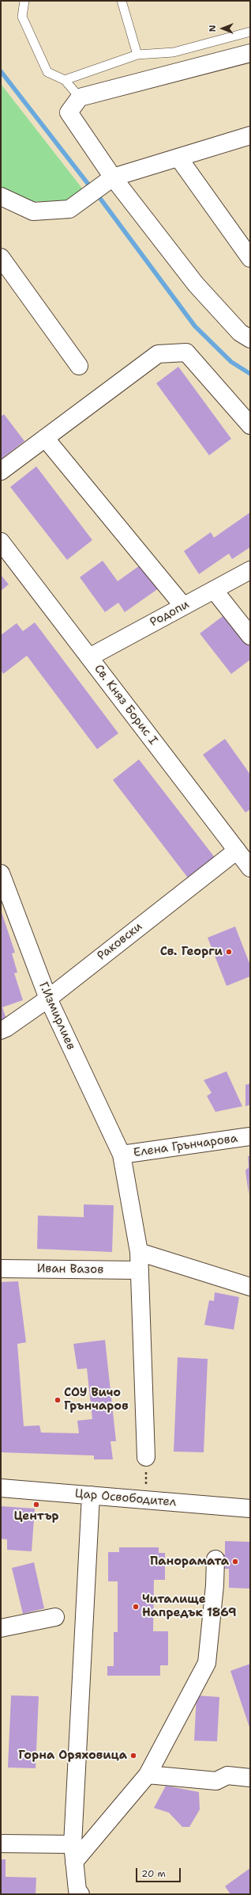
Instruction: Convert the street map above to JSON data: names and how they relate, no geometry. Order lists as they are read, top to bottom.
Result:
{
  "streets": {
    "street": [
      "Родопи",
      "Св. Княз Борис I",
      "Раковски",
      "Г.Измирлиев",
      "Елена Грънчарова",
      "Иван Вазов",
      "Цар Освободител"
    ]
  },
  "crossings": [
    ["Родопи", "Св. Княз Борис I"],
    ["Св. Княз Борис I", "Раковски"],
    ["Раковски", "Г.Измирлиев"],
    ["Г.Измирлиев", "Елена Грънчарова"],
    ["Г.Измирлиев", "Иван Вазов"]
  ],
  "places": [
    "Св. Георги",
    "СОУ Вичо Грънчаров",
    "Център",
    "Панорамата",
    "Читалище Напредък 1869",
    "Горна Оряховица"
  ],
  "scale_bar": "20 m",
  "north": "left"
}
